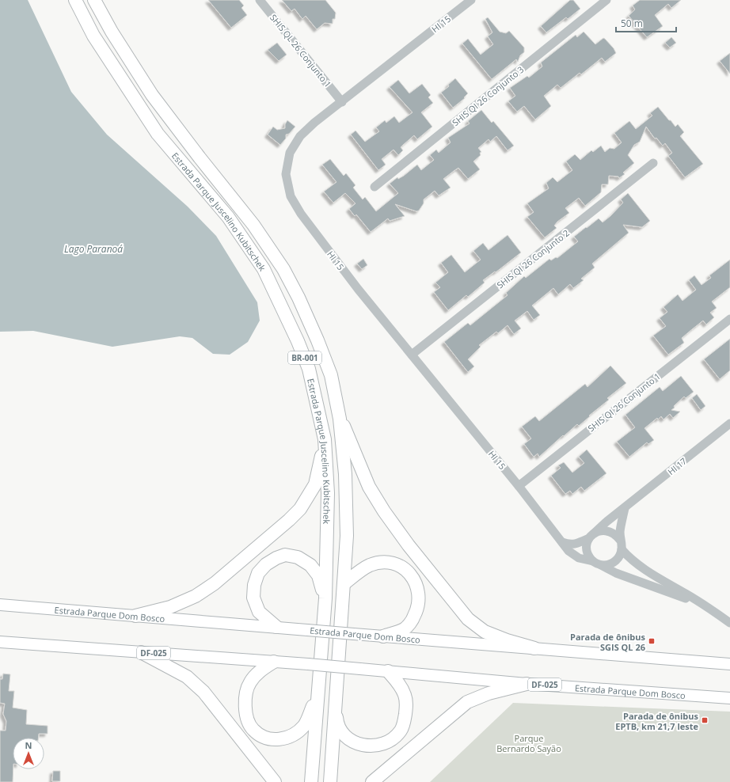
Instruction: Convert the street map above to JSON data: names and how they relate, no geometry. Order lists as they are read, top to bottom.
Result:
{
  "streets": {
    "highway": ["Estrada Parque Juscelino Kubitschek", "BR-001"],
    "main road": ["Estrada Parque Dom Bosco", "DF-025"],
    "street": [
      "HI 15",
      "SHIS QL 26 Conjunto 1",
      "SHIS QI 26 Conjunto 3",
      "SHIS QI 26 Conjunto 2",
      "SHIS QI 26 Conjunto 1",
      "HI 17"
    ]
  },
  "crossings": [
    ["HI 15", "SHIS QL 26 Conjunto 1"],
    ["HI 15", "SHIS QI 26 Conjunto 2"],
    ["HI 15", "SHIS QI 26 Conjunto 1"],
    ["HI 15", "HI 17"]
  ],
  "water": ["Lago Paranoá"],
  "parks": ["Parque Bernardo Sayão"],
  "places": {
    "transit": ["Parada de ônibus SGIS QL 26", "Parada de ônibus EPTB, km 21,7 leste"]
  },
  "scale_bar": "50 m",
  "north": "top"
}
